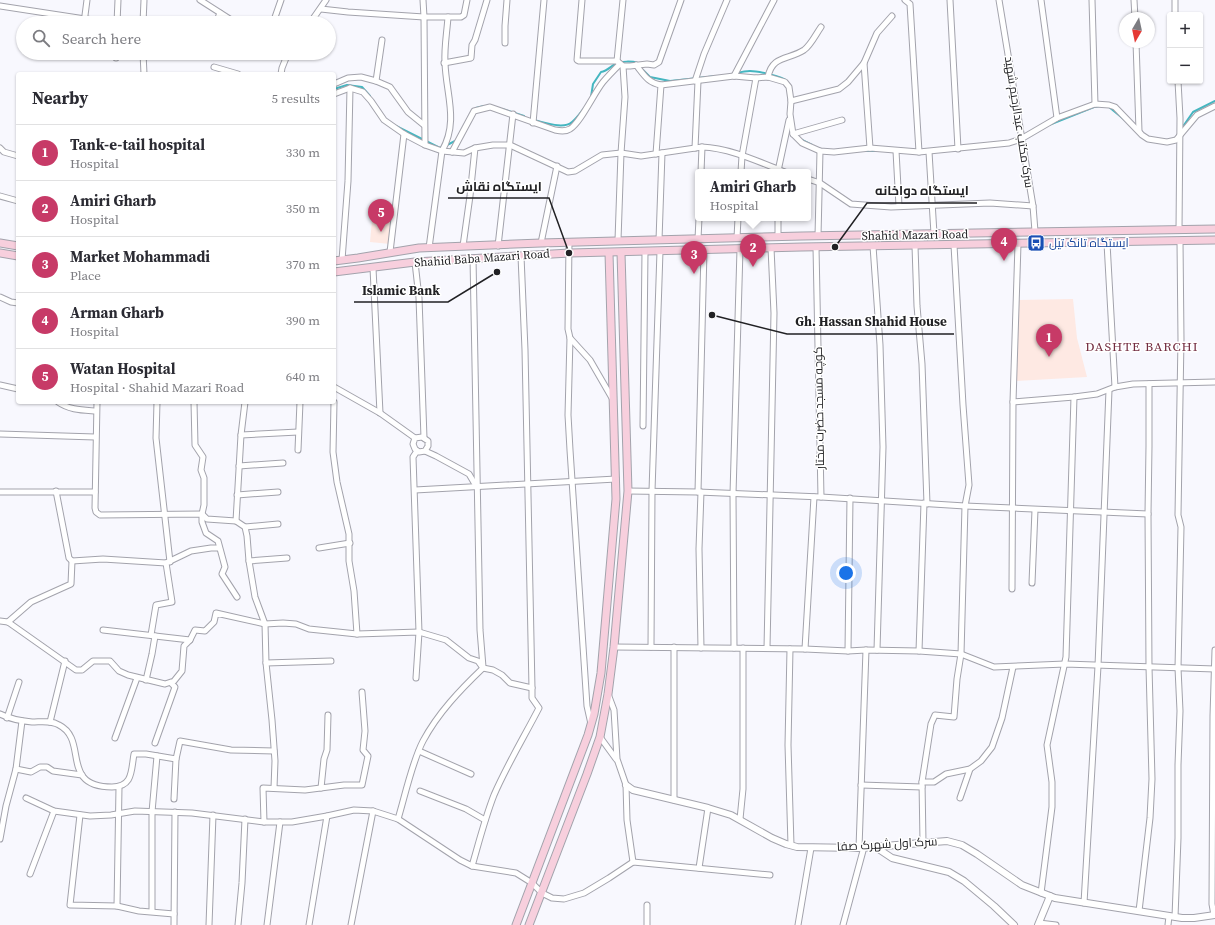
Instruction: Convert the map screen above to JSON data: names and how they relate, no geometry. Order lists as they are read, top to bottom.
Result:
{
  "streets": {
    "main road": ["Shahid Mazari Road", "Shahid Baba Mazari Road"],
    "street": ["سرک مکتب عبدالرحیم شهید", "کوچه مسجد حضرت مختار", "سرک اول شهرک صفا"]
  },
  "crossings": [
    ["سرک مکتب عبدالرحیم شهید", "Shahid Mazari Road"],
    ["سرک مکتب عبدالرحیم شهید", "Shahid Baba Mazari Road"],
    ["Shahid Baba Mazari Road", "کوچه مسجد حضرت مختار"]
  ],
  "districts": ["DASHTE BARCHI"],
  "places": {
    "bus stop": ["ایستگاه تانک تیل"],
    "other": [
      "ایستگاه دواخانه",
      "ایستگاه نقاش",
      "Islamic Bank",
      "Gh. Hassan Shahid House"
    ]
  },
  "north": "bottom",
  "page": {
    "map_buttons": ["+", "−"],
    "search": "Search here",
    "heading": ["Nearby", "5 results"],
    "list": [
      {
        "mark": "1",
        "name": "Tank-e-tail hospital",
        "note": "Hospital",
        "value": "330 m"
      },
      {
        "mark": "2",
        "name": "Amiri Gharb",
        "note": "Hospital",
        "value": "350 m"
      },
      {
        "mark": "3",
        "name": "Market Mohammadi",
        "note": "Place",
        "value": "370 m"
      },
      {
        "mark": "4",
        "name": "Arman Gharb",
        "note": "Hospital",
        "value": "390 m"
      },
      {
        "mark": "5",
        "name": "Watan Hospital",
        "note": "Hospital · Shahid Mazari Road",
        "value": "640 m"
      }
    ],
    "popup": ["Amiri Gharb", "Hospital"],
    "pins": [
      "5",
      "4",
      "2",
      "3",
      "1"
    ]
  }
}
